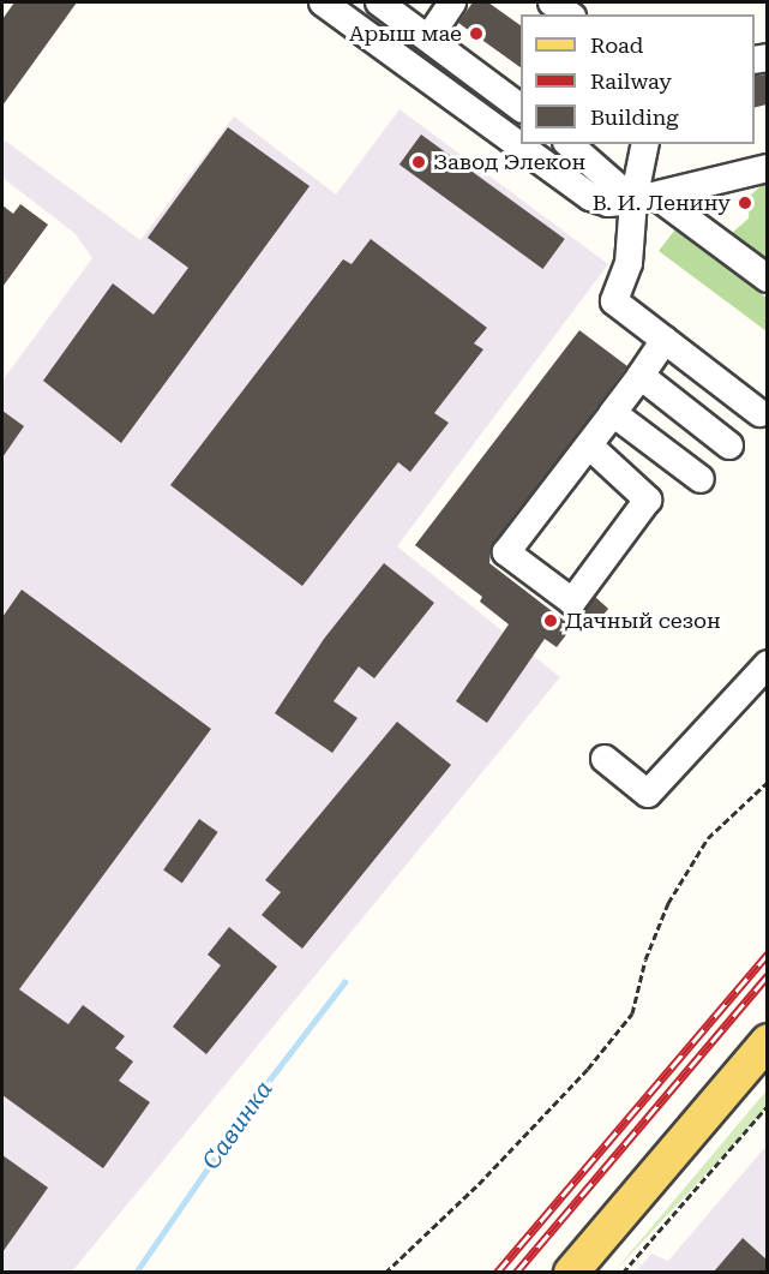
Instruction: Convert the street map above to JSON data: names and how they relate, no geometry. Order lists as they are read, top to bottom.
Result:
{
  "water": ["Савинка"],
  "places": [
    "Арыш мае",
    "Завод Элекон",
    "В. И. Ленину",
    "Дачный сезон"
  ],
  "legend": ["Road", "Railway", "Building"]
}
